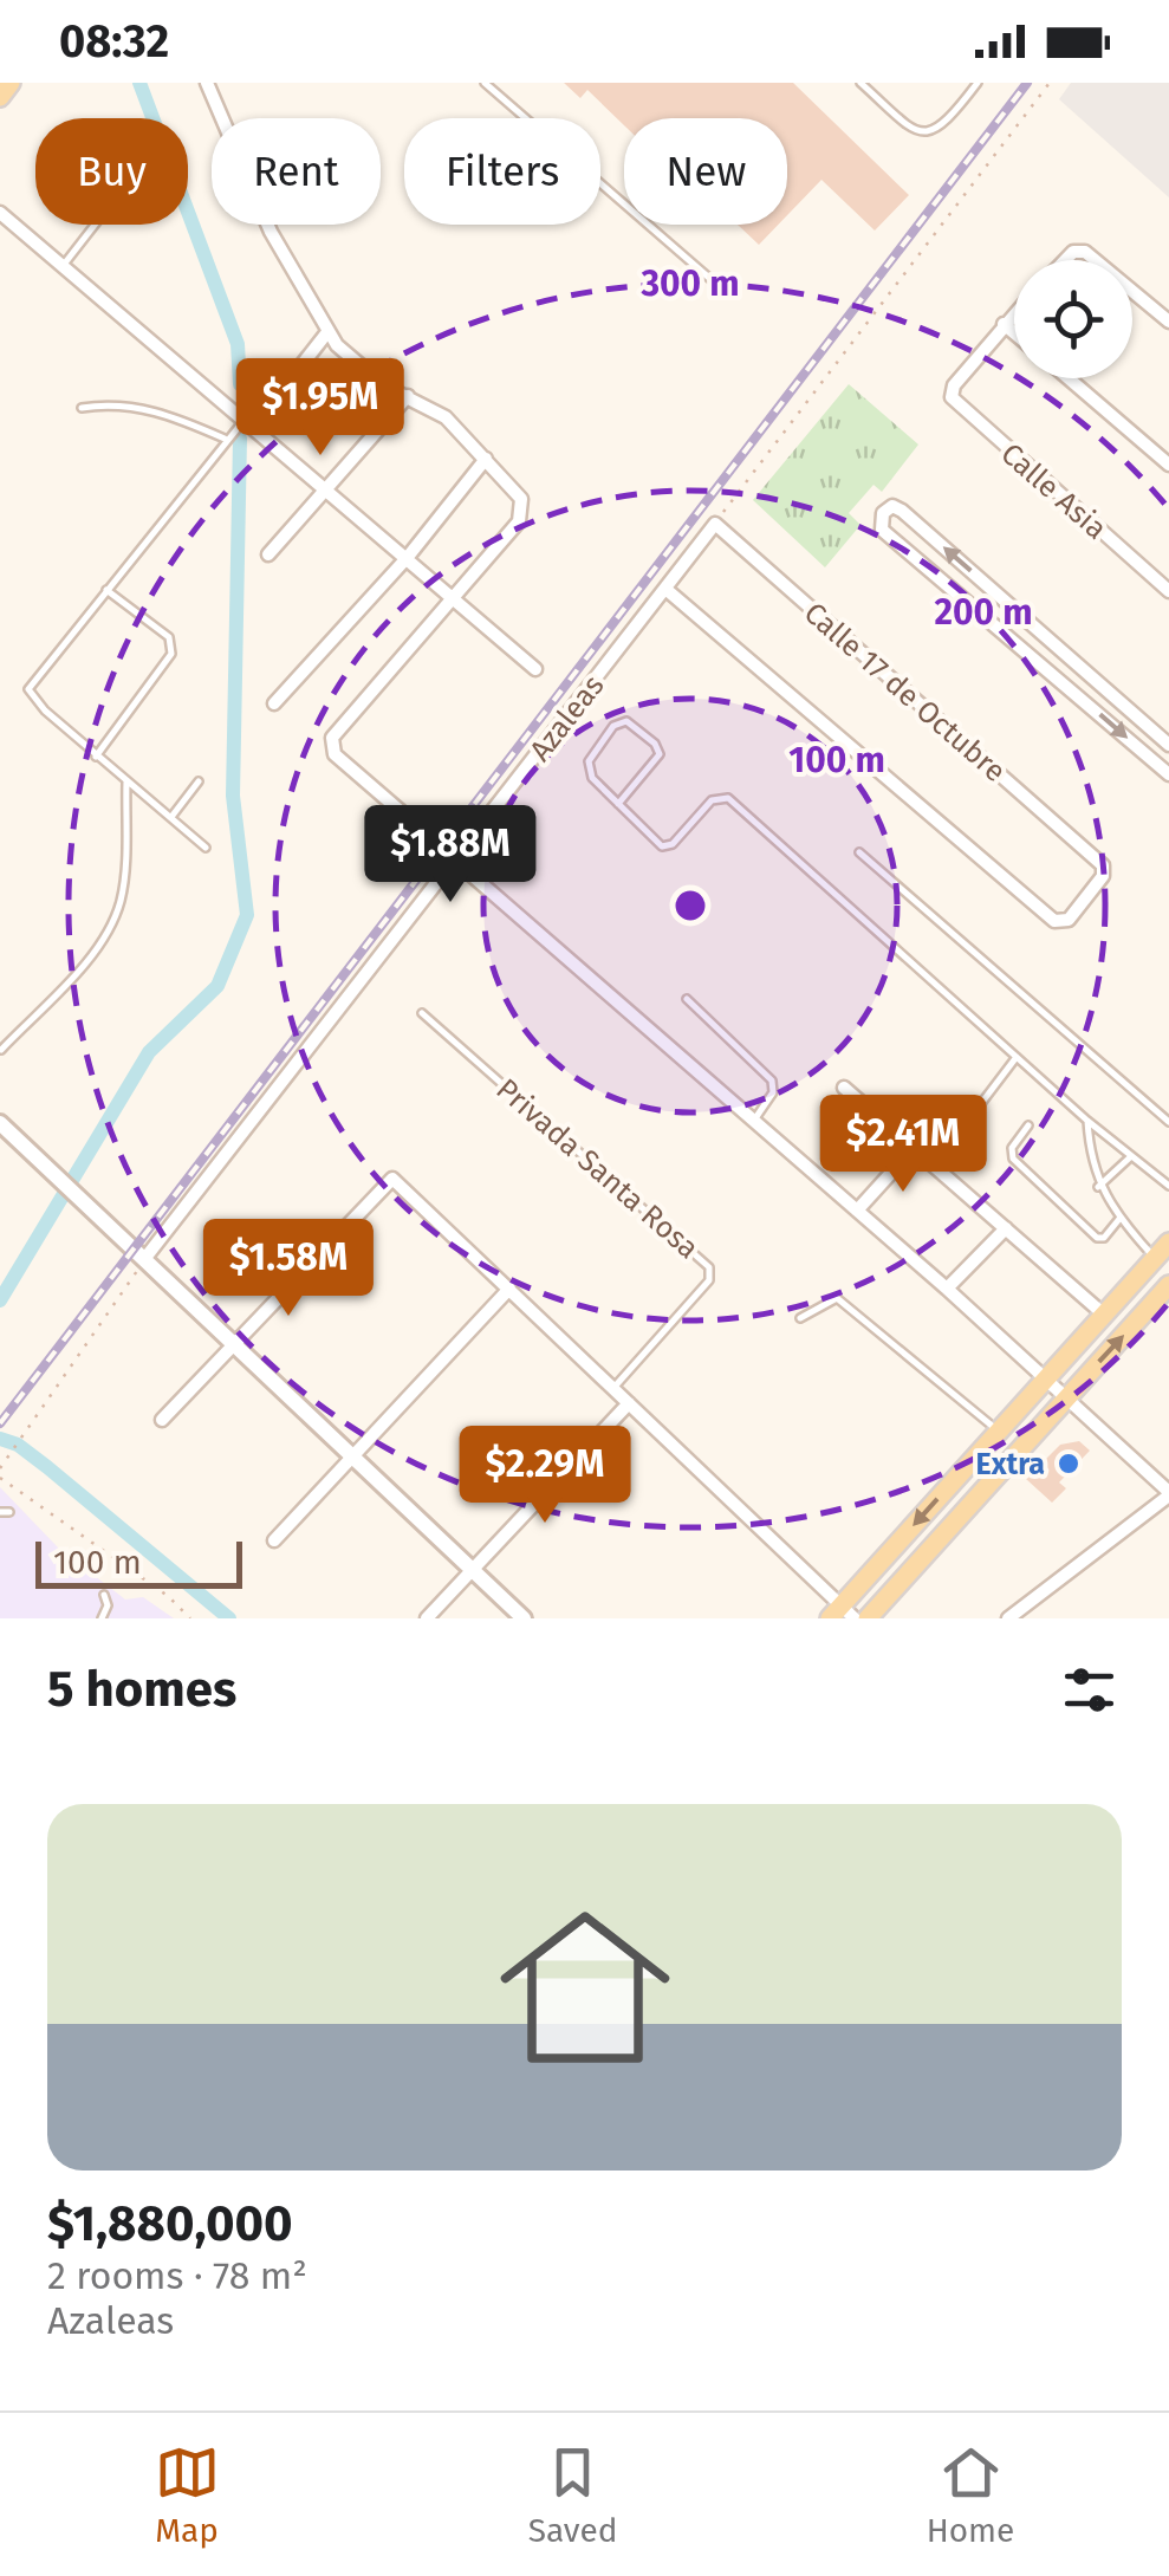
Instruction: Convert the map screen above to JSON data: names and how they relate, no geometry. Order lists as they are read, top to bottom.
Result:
{
  "streets": {
    "street": ["Calle Asia", "Calle 17 de Octubre", "Azaleas"],
    "lane": ["Privada Santa Rosa"]
  },
  "crossings": [
    ["Calle 17 de Octubre", "Azaleas"]
  ],
  "places": ["Extra"],
  "scale_bar": "100 m",
  "page": {
    "status": "08:32",
    "chip": [
      "Buy",
      "Rent",
      "Filters",
      "New"
    ],
    "price": [
      "$1.95M",
      "$1.88M",
      "$2.41M",
      "$1.58M",
      "$2.29M"
    ],
    "scale": "100 m",
    "heading": "5 homes",
    "list": [
      {
        "name": "$1,880,000",
        "note": "2 rooms · 78 m² · Azaleas"
      }
    ],
    "tabs": ["Map", "Saved", "Home"]
  },
  "rings": ["300 m", "200 m", "100 m"]
}
